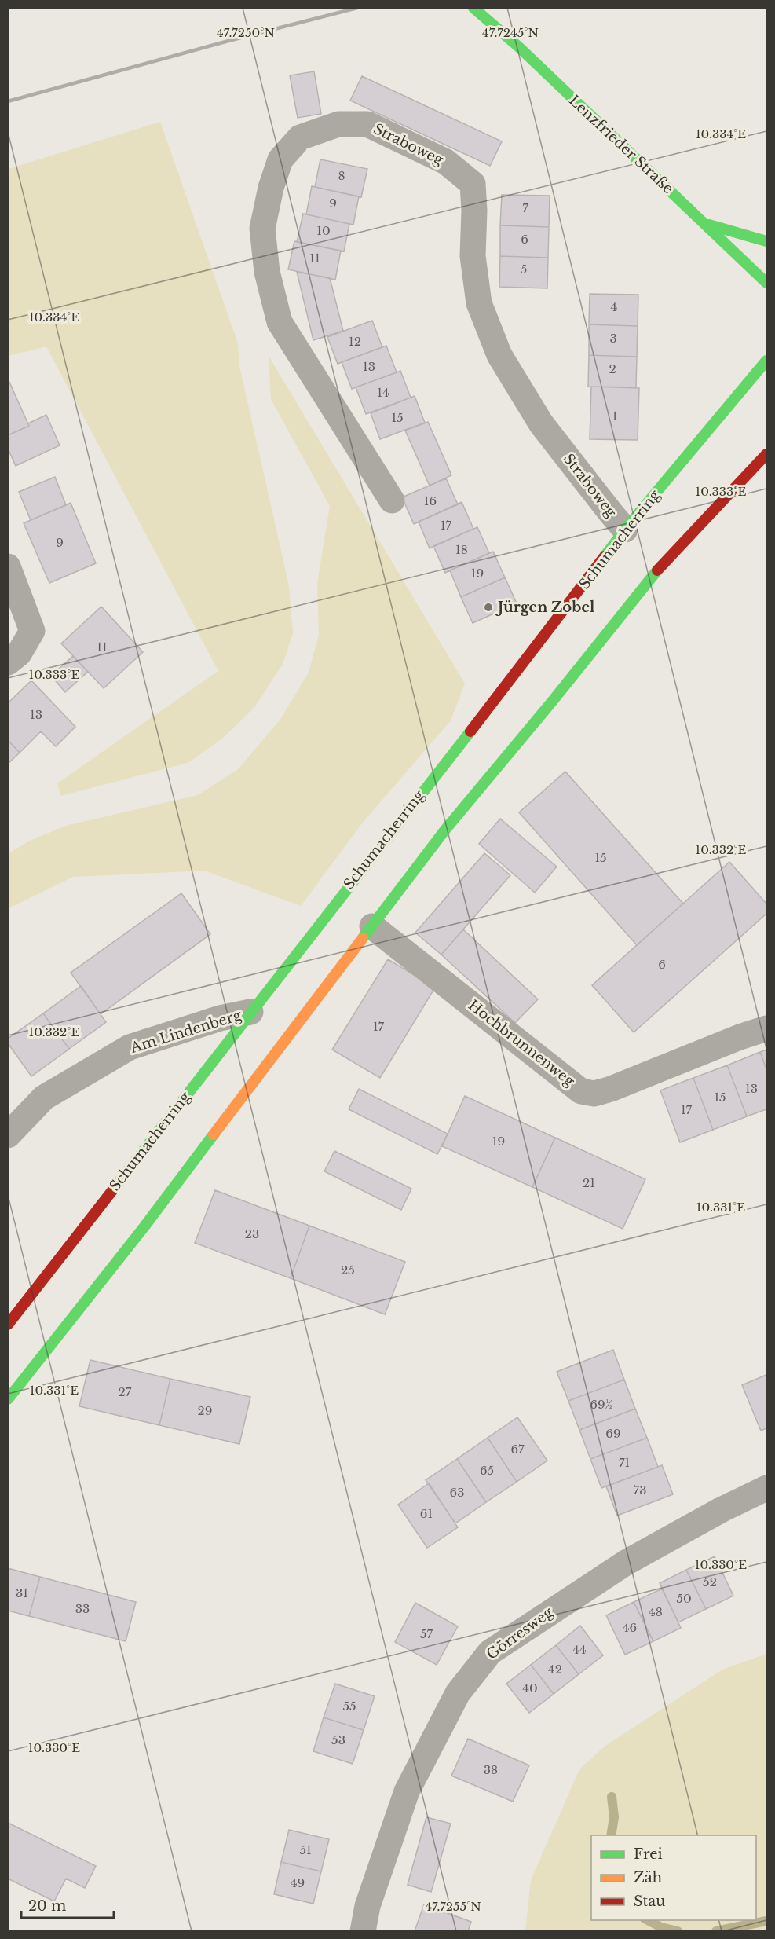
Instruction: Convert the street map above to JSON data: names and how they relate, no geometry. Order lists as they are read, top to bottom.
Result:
{
  "streets": {
    "main road": ["Lenzfrieder Straße", "Schumacherring"],
    "street": [
      "Straboweg",
      "Am Lindenberg",
      "Hochbrunnenweg",
      "Görresweg"
    ]
  },
  "crossings": [
    ["Straboweg", "Schumacherring"],
    ["Schumacherring", "Am Lindenberg"]
  ],
  "places": ["Jürgen Zobel"],
  "house_numbers": [
    "8",
    "9",
    "7",
    "10",
    "6",
    "11",
    "5",
    "4",
    "3",
    "12",
    "13",
    "2",
    "14",
    "1",
    "15",
    "16",
    "17",
    "9",
    "18",
    "19",
    "11",
    "13",
    "15",
    "6",
    "17",
    "13",
    "15",
    "17",
    "19",
    "21",
    "23",
    "25",
    "27",
    "69½",
    "29",
    "69",
    "67",
    "71",
    "65",
    "73",
    "63",
    "61",
    "52",
    "31",
    "50",
    "33",
    "48",
    "46",
    "57",
    "44",
    "42",
    "40",
    "55",
    "53",
    "38",
    "51",
    "49"
  ],
  "legend": ["Frei", "Zäh", "Stau"],
  "scale_bar": "20 m",
  "coordinates": [
    "47.7250°N",
    "47.7245°N",
    "10.334°E",
    "10.333°E",
    "10.332°E",
    "10.331°E",
    "10.330°E",
    "47.7255°N"
  ]
}
